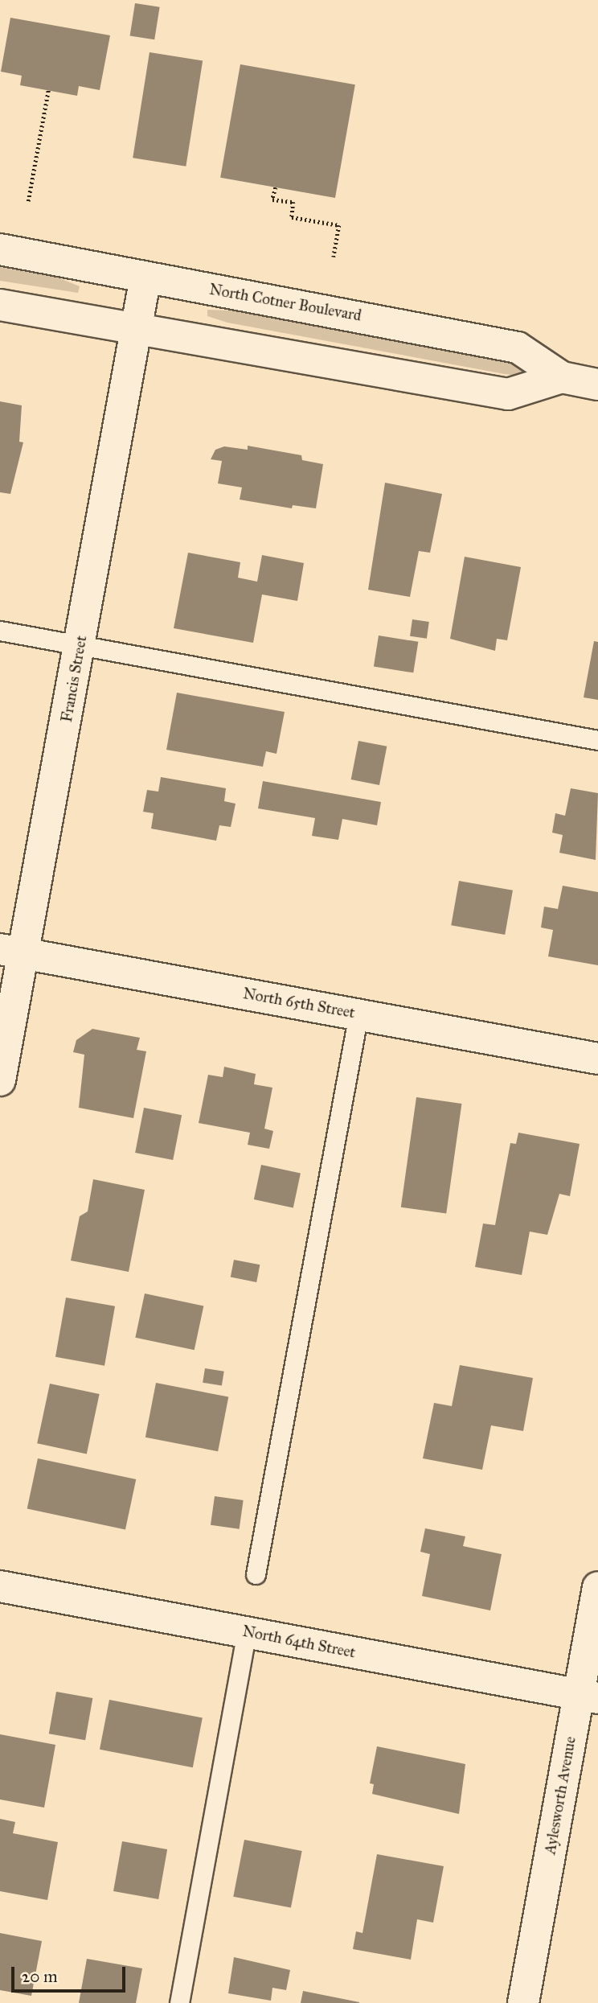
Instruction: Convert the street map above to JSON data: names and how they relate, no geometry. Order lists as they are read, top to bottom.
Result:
{
  "streets": {
    "street": [
      "North Cotner Boulevard",
      "Francis Street",
      "North 65th Street",
      "North 64th Street",
      "Aylesworth Avenue"
    ]
  },
  "crossings": [
    ["North Cotner Boulevard", "Francis Street"],
    ["Francis Street", "North 65th Street"],
    ["North 64th Street", "Aylesworth Avenue"]
  ],
  "scale_bar": "20 m"
}
